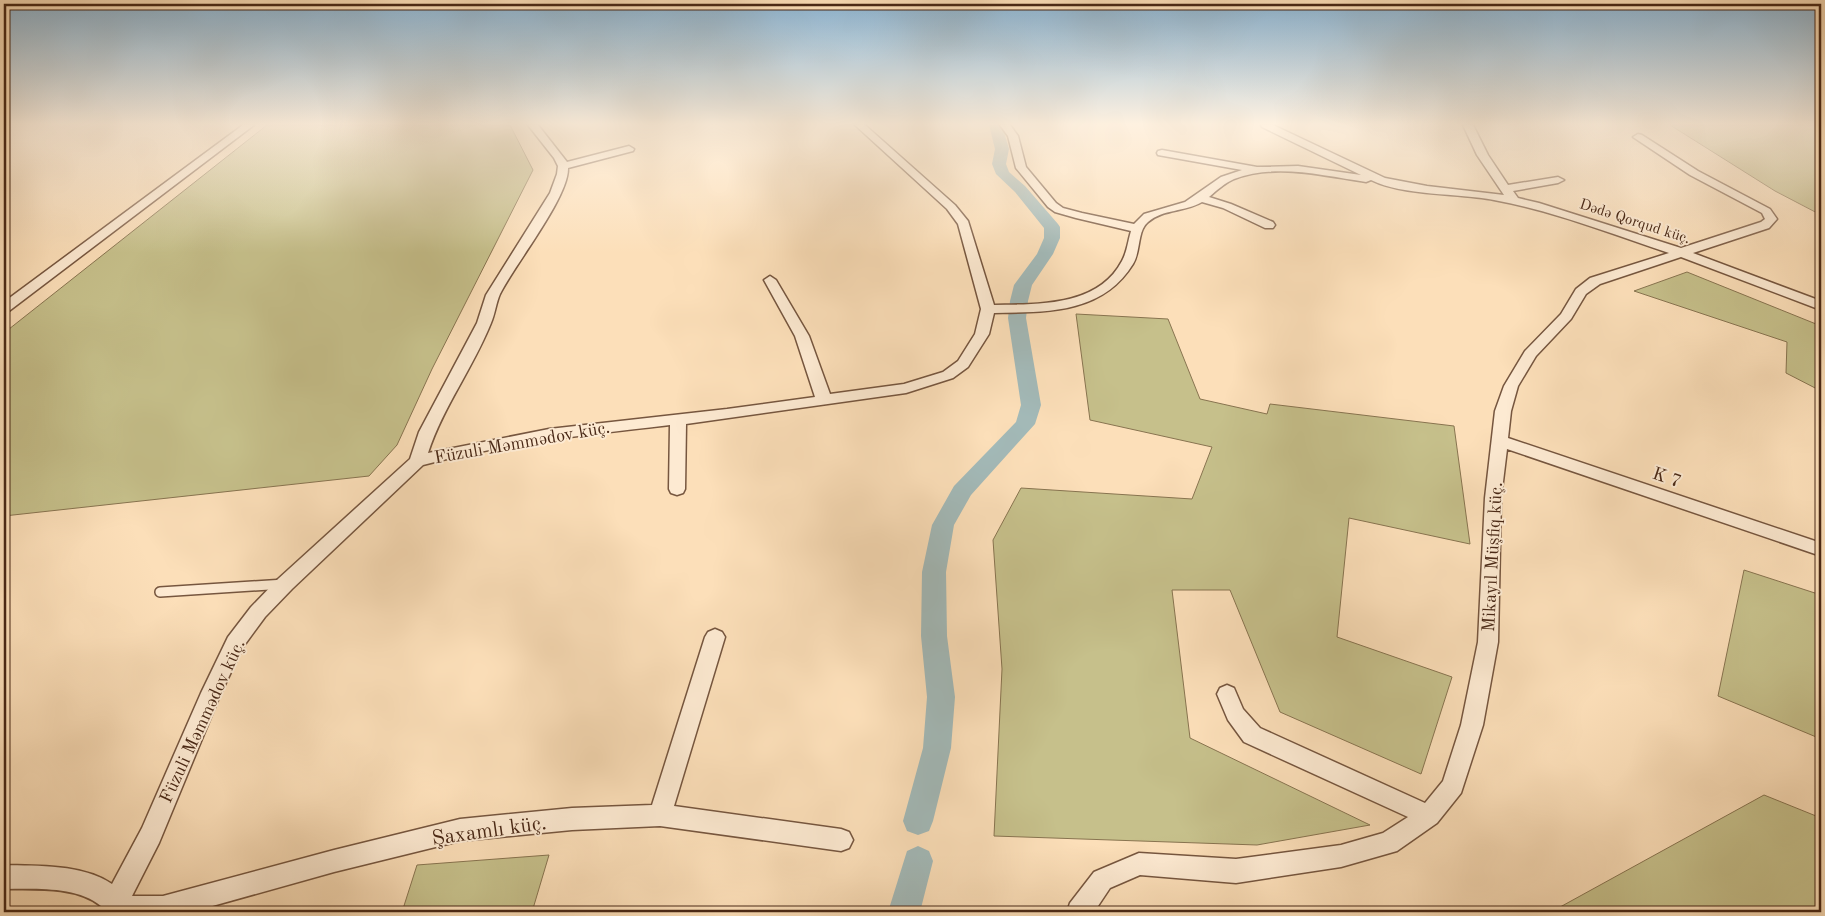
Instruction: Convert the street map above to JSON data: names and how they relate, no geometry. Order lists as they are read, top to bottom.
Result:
{
  "streets": {
    "street": [
      "Dədə Qorqud küç.",
      "Füzuli Məmmədov küç.",
      "K 7",
      "Mikayıl Müşfiq küç.",
      "Şaxamlı küç."
    ]
  },
  "crossings": [
    ["Dədə Qorqud küç.", "Mikayıl Müşfiq küç."],
    ["Füzuli Məmmədov küç.", "Şaxamlı küç."],
    ["K 7", "Mikayıl Müşfiq küç."]
  ]
}
